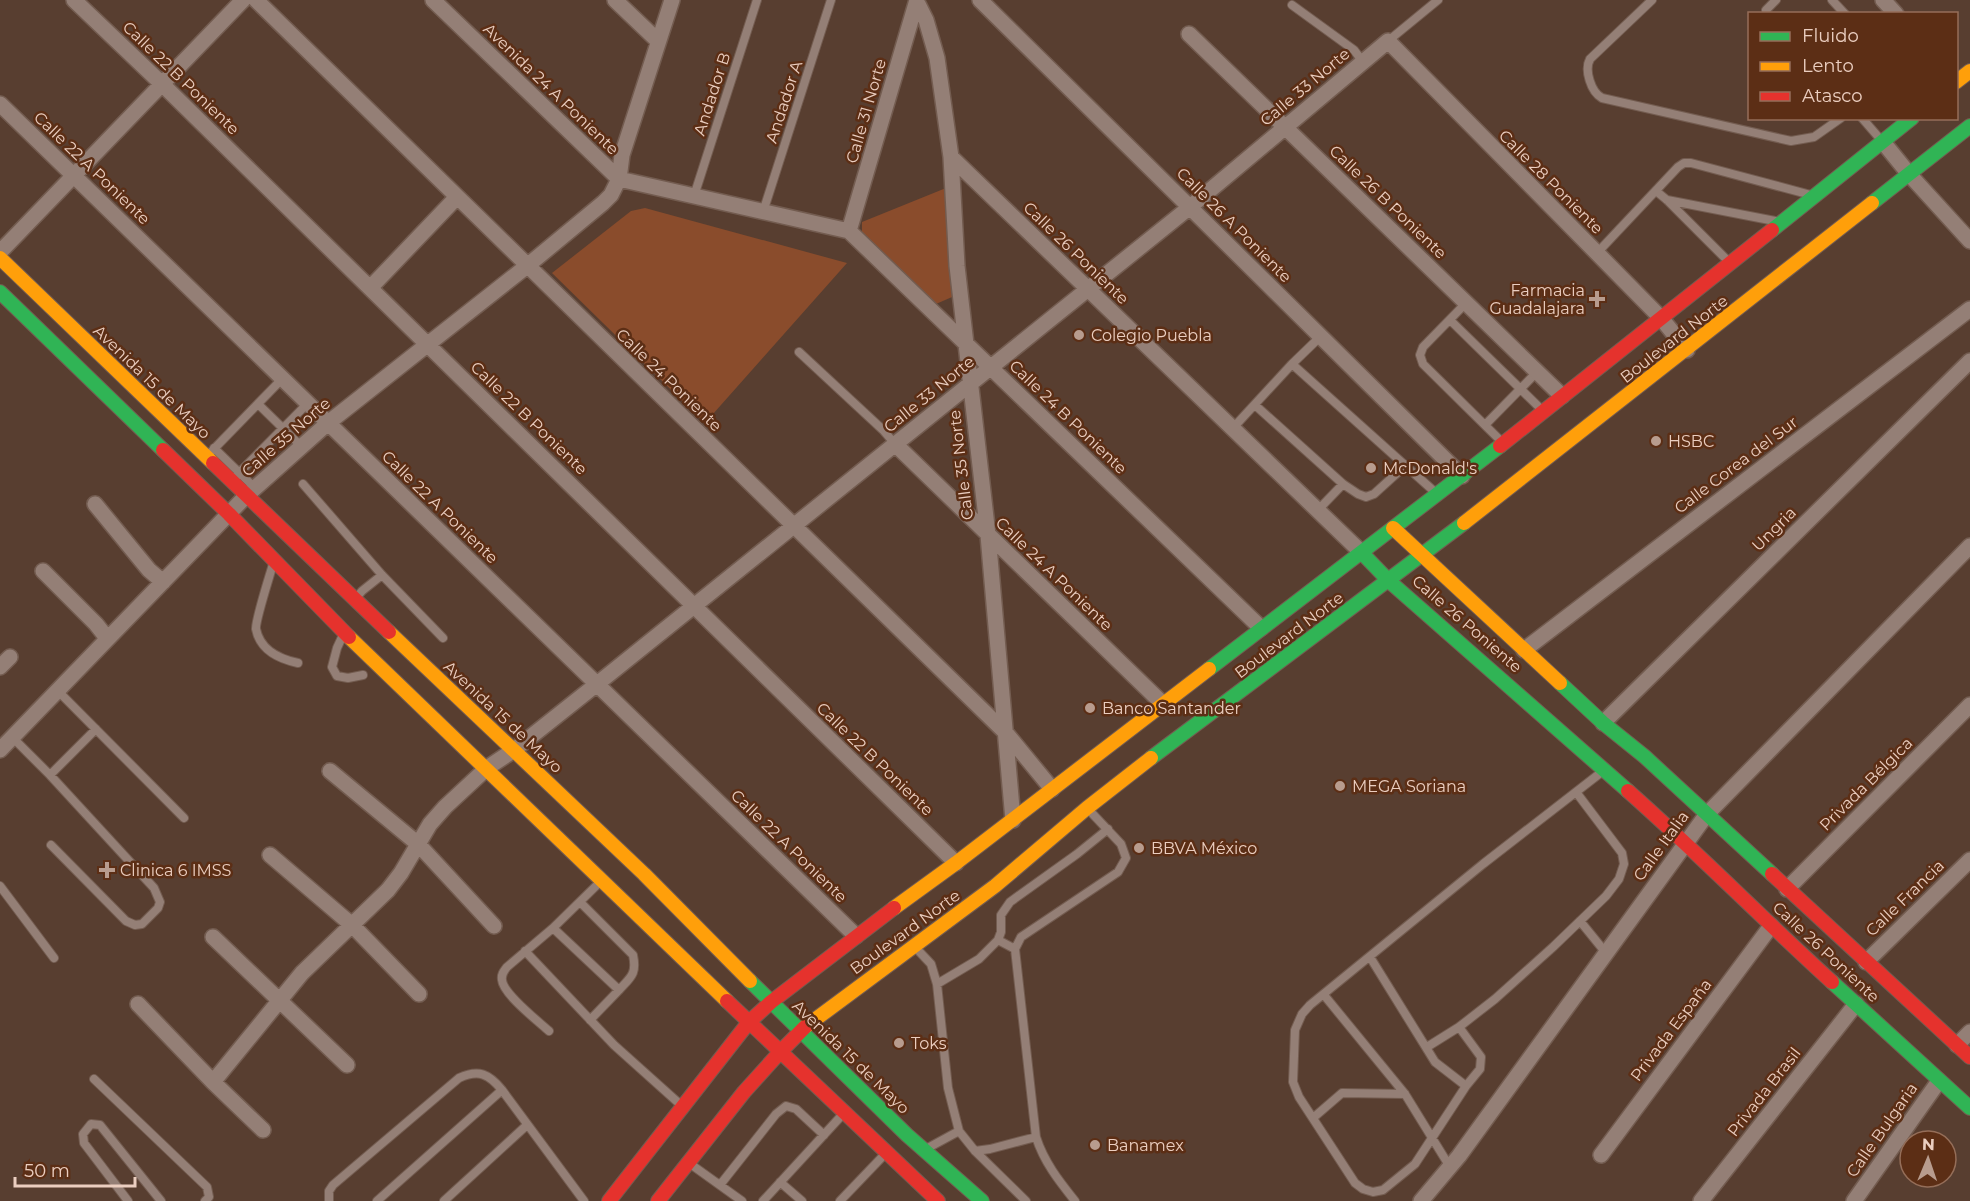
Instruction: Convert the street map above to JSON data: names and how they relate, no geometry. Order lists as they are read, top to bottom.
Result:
{
  "streets": {
    "main road": ["Calle 26 Poniente", "Boulevard Norte", "Avenida 15 de Mayo"],
    "street": [
      "Calle 22 B Poniente",
      "Calle 33 Norte",
      "Avenida 24 A Poniente",
      "Calle 31 Norte",
      "Calle 22 A Poniente",
      "Calle 28 Poniente",
      "Calle 26 B Poniente",
      "Calle 26 A Poniente",
      "Calle 24 Poniente",
      "Calle 24 B Poniente",
      "Calle 35 Norte",
      "Calle Corea del Sur",
      "Ungria",
      "Calle 24 A Poniente",
      "Privada Bélgica",
      "Calle Italia",
      "Calle Francia",
      "Privada España",
      "Privada Brasil",
      "Calle Bulgaria"
    ],
    "lane": ["Andador B", "Andador A"]
  },
  "crossings": [
    ["Calle 22 B Poniente", "Calle 33 Norte"],
    ["Calle 22 B Poniente", "Boulevard Norte"],
    ["Calle 22 B Poniente", "Calle 35 Norte"],
    ["Calle 33 Norte", "Calle 22 A Poniente"],
    ["Calle 33 Norte", "Calle 28 Poniente"],
    ["Calle 33 Norte", "Calle 26 B Poniente"],
    ["Calle 33 Norte", "Calle 26 A Poniente"],
    ["Calle 33 Norte", "Calle 26 Poniente"],
    ["Calle 33 Norte", "Calle 24 Poniente"],
    ["Calle 33 Norte", "Avenida 15 de Mayo"],
    ["Calle 33 Norte", "Calle 24 B Poniente"],
    ["Calle 33 Norte", "Calle 35 Norte"],
    ["Calle 33 Norte", "Calle 24 A Poniente"],
    ["Avenida 24 A Poniente", "Calle 35 Norte"],
    ["Calle 31 Norte", "Calle 24 B Poniente"],
    ["Calle 31 Norte", "Calle 35 Norte"],
    ["Calle 22 A Poniente", "Boulevard Norte"],
    ["Calle 22 A Poniente", "Calle 35 Norte"],
    ["Calle 28 Poniente", "Boulevard Norte"],
    ["Calle 26 B Poniente", "Boulevard Norte"],
    ["Calle 26 A Poniente", "Boulevard Norte"],
    ["Calle 26 Poniente", "Boulevard Norte"],
    ["Calle 26 Poniente", "Calle 35 Norte"],
    ["Calle 26 Poniente", "Calle Corea del Sur"],
    ["Calle 26 Poniente", "Ungria"],
    ["Calle 26 Poniente", "Privada Bélgica"],
    ["Calle 26 Poniente", "Calle Italia"],
    ["Calle 26 Poniente", "Calle Francia"],
    ["Calle 26 Poniente", "Privada España"],
    ["Calle 26 Poniente", "Privada Brasil"],
    ["Calle 26 Poniente", "Calle Bulgaria"],
    ["Boulevard Norte", "Calle 24 Poniente"],
    ["Boulevard Norte", "Avenida 15 de Mayo"],
    ["Boulevard Norte", "Calle 24 B Poniente"],
    ["Boulevard Norte", "Calle 35 Norte"],
    ["Boulevard Norte", "Calle 24 A Poniente"],
    ["Calle 24 Poniente", "Calle 35 Norte"],
    ["Avenida 15 de Mayo", "Calle 35 Norte"],
    ["Calle 24 B Poniente", "Calle 35 Norte"],
    ["Calle 35 Norte", "Calle 24 A Poniente"]
  ],
  "places": {
    "health": ["Farmacia Guadalajara", "Clinica 6 IMSS"],
    "other": [
      "Colegio Puebla",
      "HSBC",
      "McDonald's",
      "Banco Santander",
      "MEGA Soriana",
      "BBVA México",
      "Toks",
      "Banamex"
    ]
  },
  "legend": ["Fluido", "Lento", "Atasco"],
  "scale_bar": "50 m",
  "north": "top"
}
